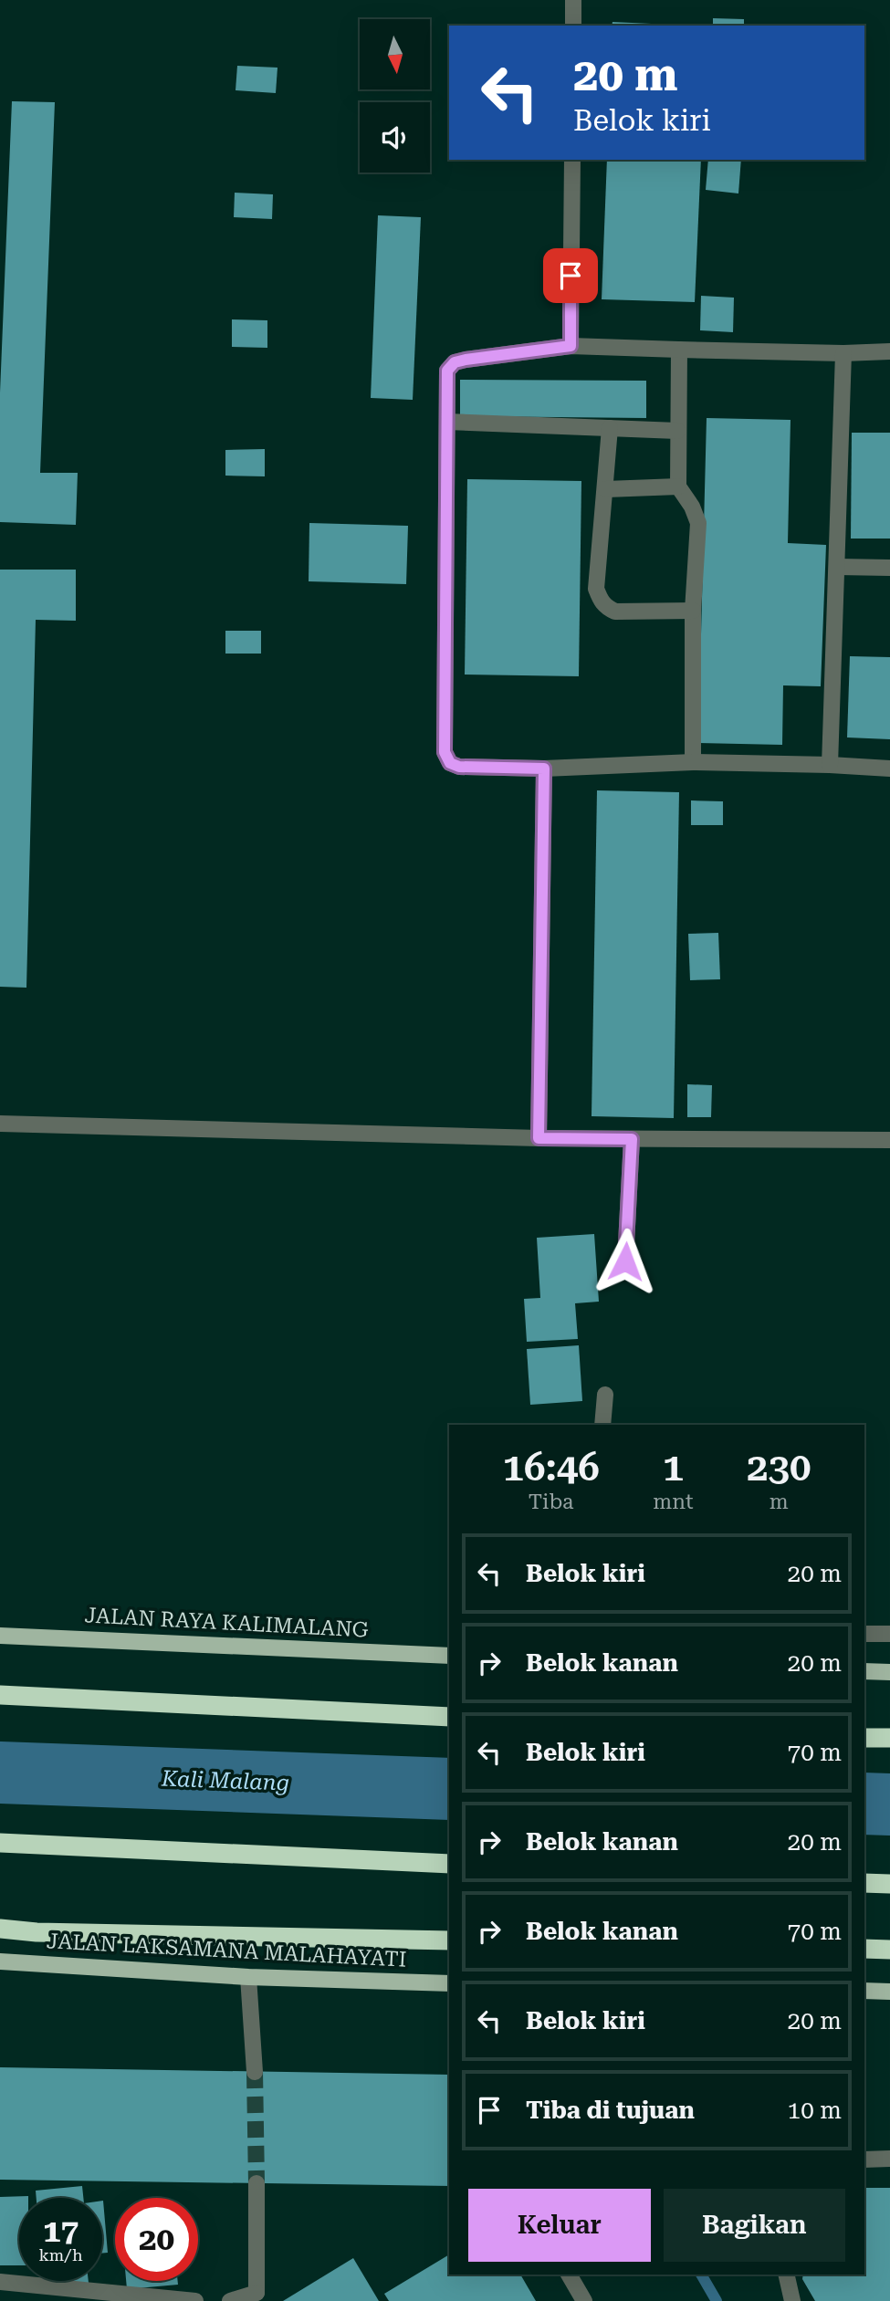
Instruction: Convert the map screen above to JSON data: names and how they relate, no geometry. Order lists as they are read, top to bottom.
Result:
{
  "streets": {
    "main road": ["JALAN RAYA KALIMALANG", "JALAN LAKSAMANA MALAHAYATI"]
  },
  "water": ["Kali Malang"],
  "north": "bottom",
  "page": {
    "turn": ["20 m", "Belok kiri"],
    "eta": [
      "16:46",
      "Tiba",
      "1",
      "mnt",
      "230",
      "m"
    ],
    "list": [
      {
        "name": "Belok kiri",
        "value": "20 m"
      },
      {
        "name": "Belok kanan",
        "value": "20 m"
      },
      {
        "name": "Belok kiri",
        "value": "70 m"
      },
      {
        "name": "Belok kanan",
        "value": "20 m"
      },
      {
        "name": "Belok kanan",
        "value": "70 m"
      },
      {
        "name": "Belok kiri",
        "value": "20 m"
      },
      {
        "name": "Tiba di tujuan",
        "value": "10 m"
      }
    ],
    "buttons": ["Keluar", "Bagikan"],
    "speed": "17 km/h",
    "limit": "20"
  }
}
